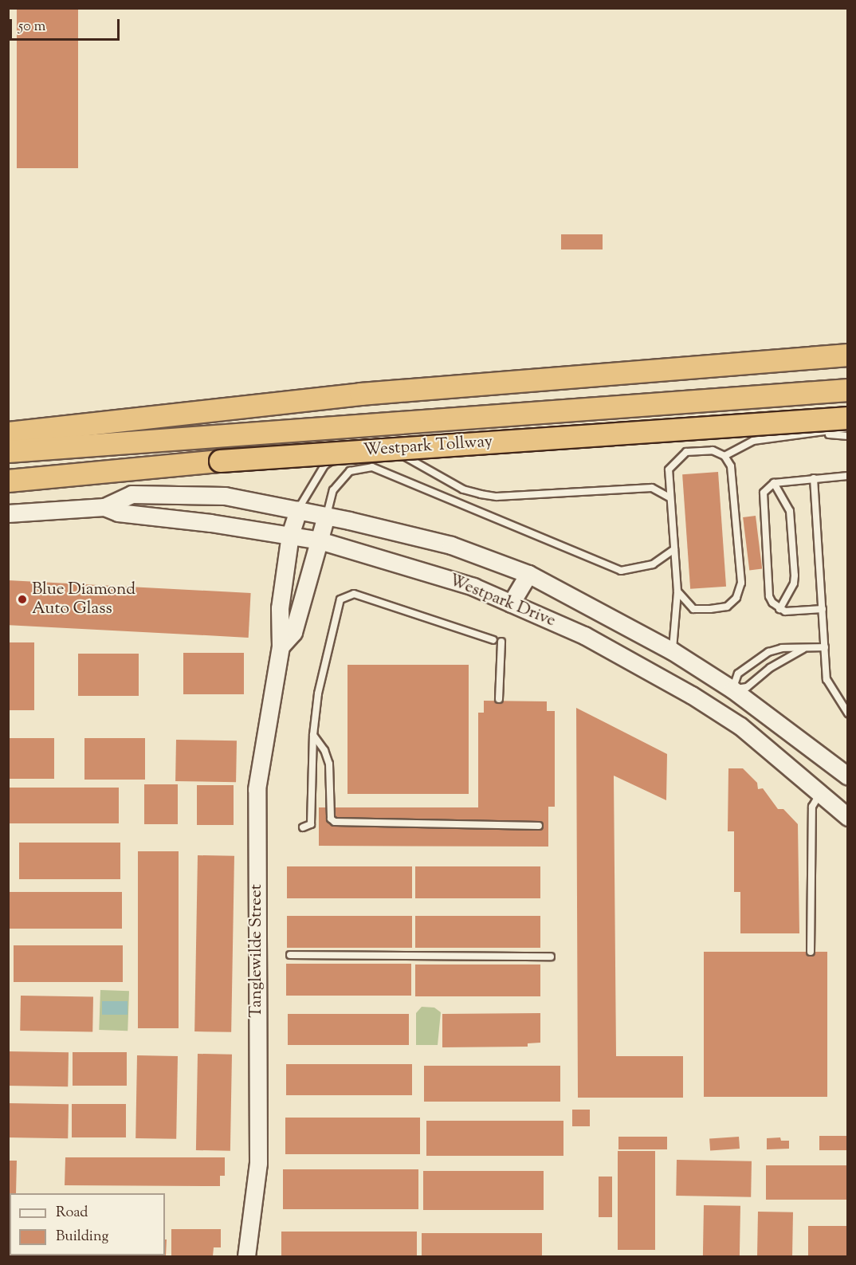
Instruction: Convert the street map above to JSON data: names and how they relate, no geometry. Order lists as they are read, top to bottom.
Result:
{
  "streets": {
    "highway": ["Westpark Tollway"],
    "main road": ["Westpark Drive", "Tanglewilde Street"]
  },
  "crossings": [
    ["Westpark Drive", "Tanglewilde Street"]
  ],
  "places": ["Blue Diamond Auto Glass"],
  "legend": ["Road", "Building"],
  "scale_bar": "50 m"
}
